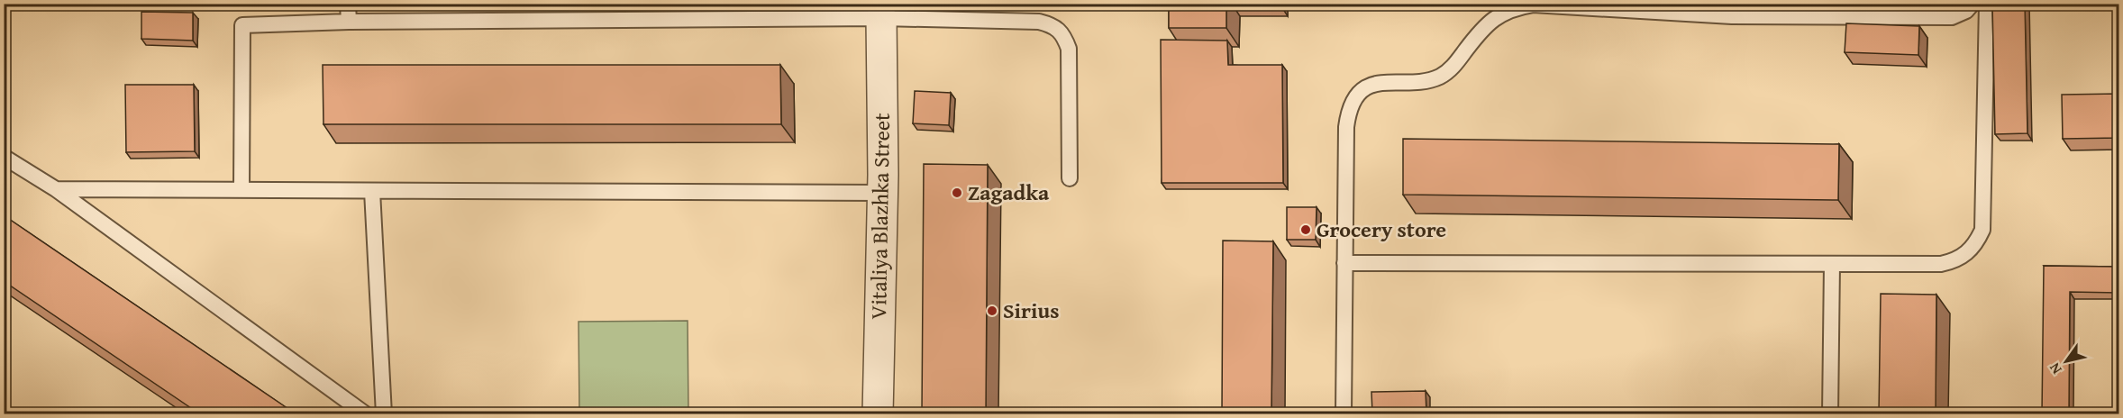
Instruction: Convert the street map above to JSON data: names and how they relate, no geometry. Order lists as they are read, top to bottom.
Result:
{
  "streets": {
    "street": ["Vitaliya Blazhka Street"]
  },
  "places": ["Zagadka", "Grocery store", "Sirius"],
  "north": "bottom left"
}
